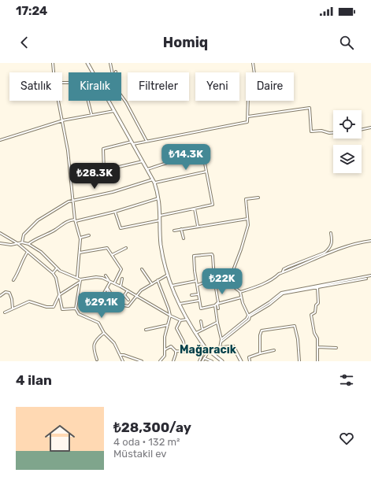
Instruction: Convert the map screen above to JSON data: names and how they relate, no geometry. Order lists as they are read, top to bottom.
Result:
{
  "districts": ["Mağaracık"],
  "page": {
    "status": "17:24",
    "header": "Homiq",
    "chip": [
      "Satılık",
      "Kiralık",
      "Filtreler",
      "Yeni",
      "Daire"
    ],
    "price": [
      "₺14.3K",
      "₺28.3K",
      "₺22K",
      "₺29.1K"
    ],
    "heading": "4 ilan",
    "list": [
      {
        "name": "₺28,300/ay",
        "note": "4 oda · 132 m² · Müstakil ev"
      }
    ]
  }
}
